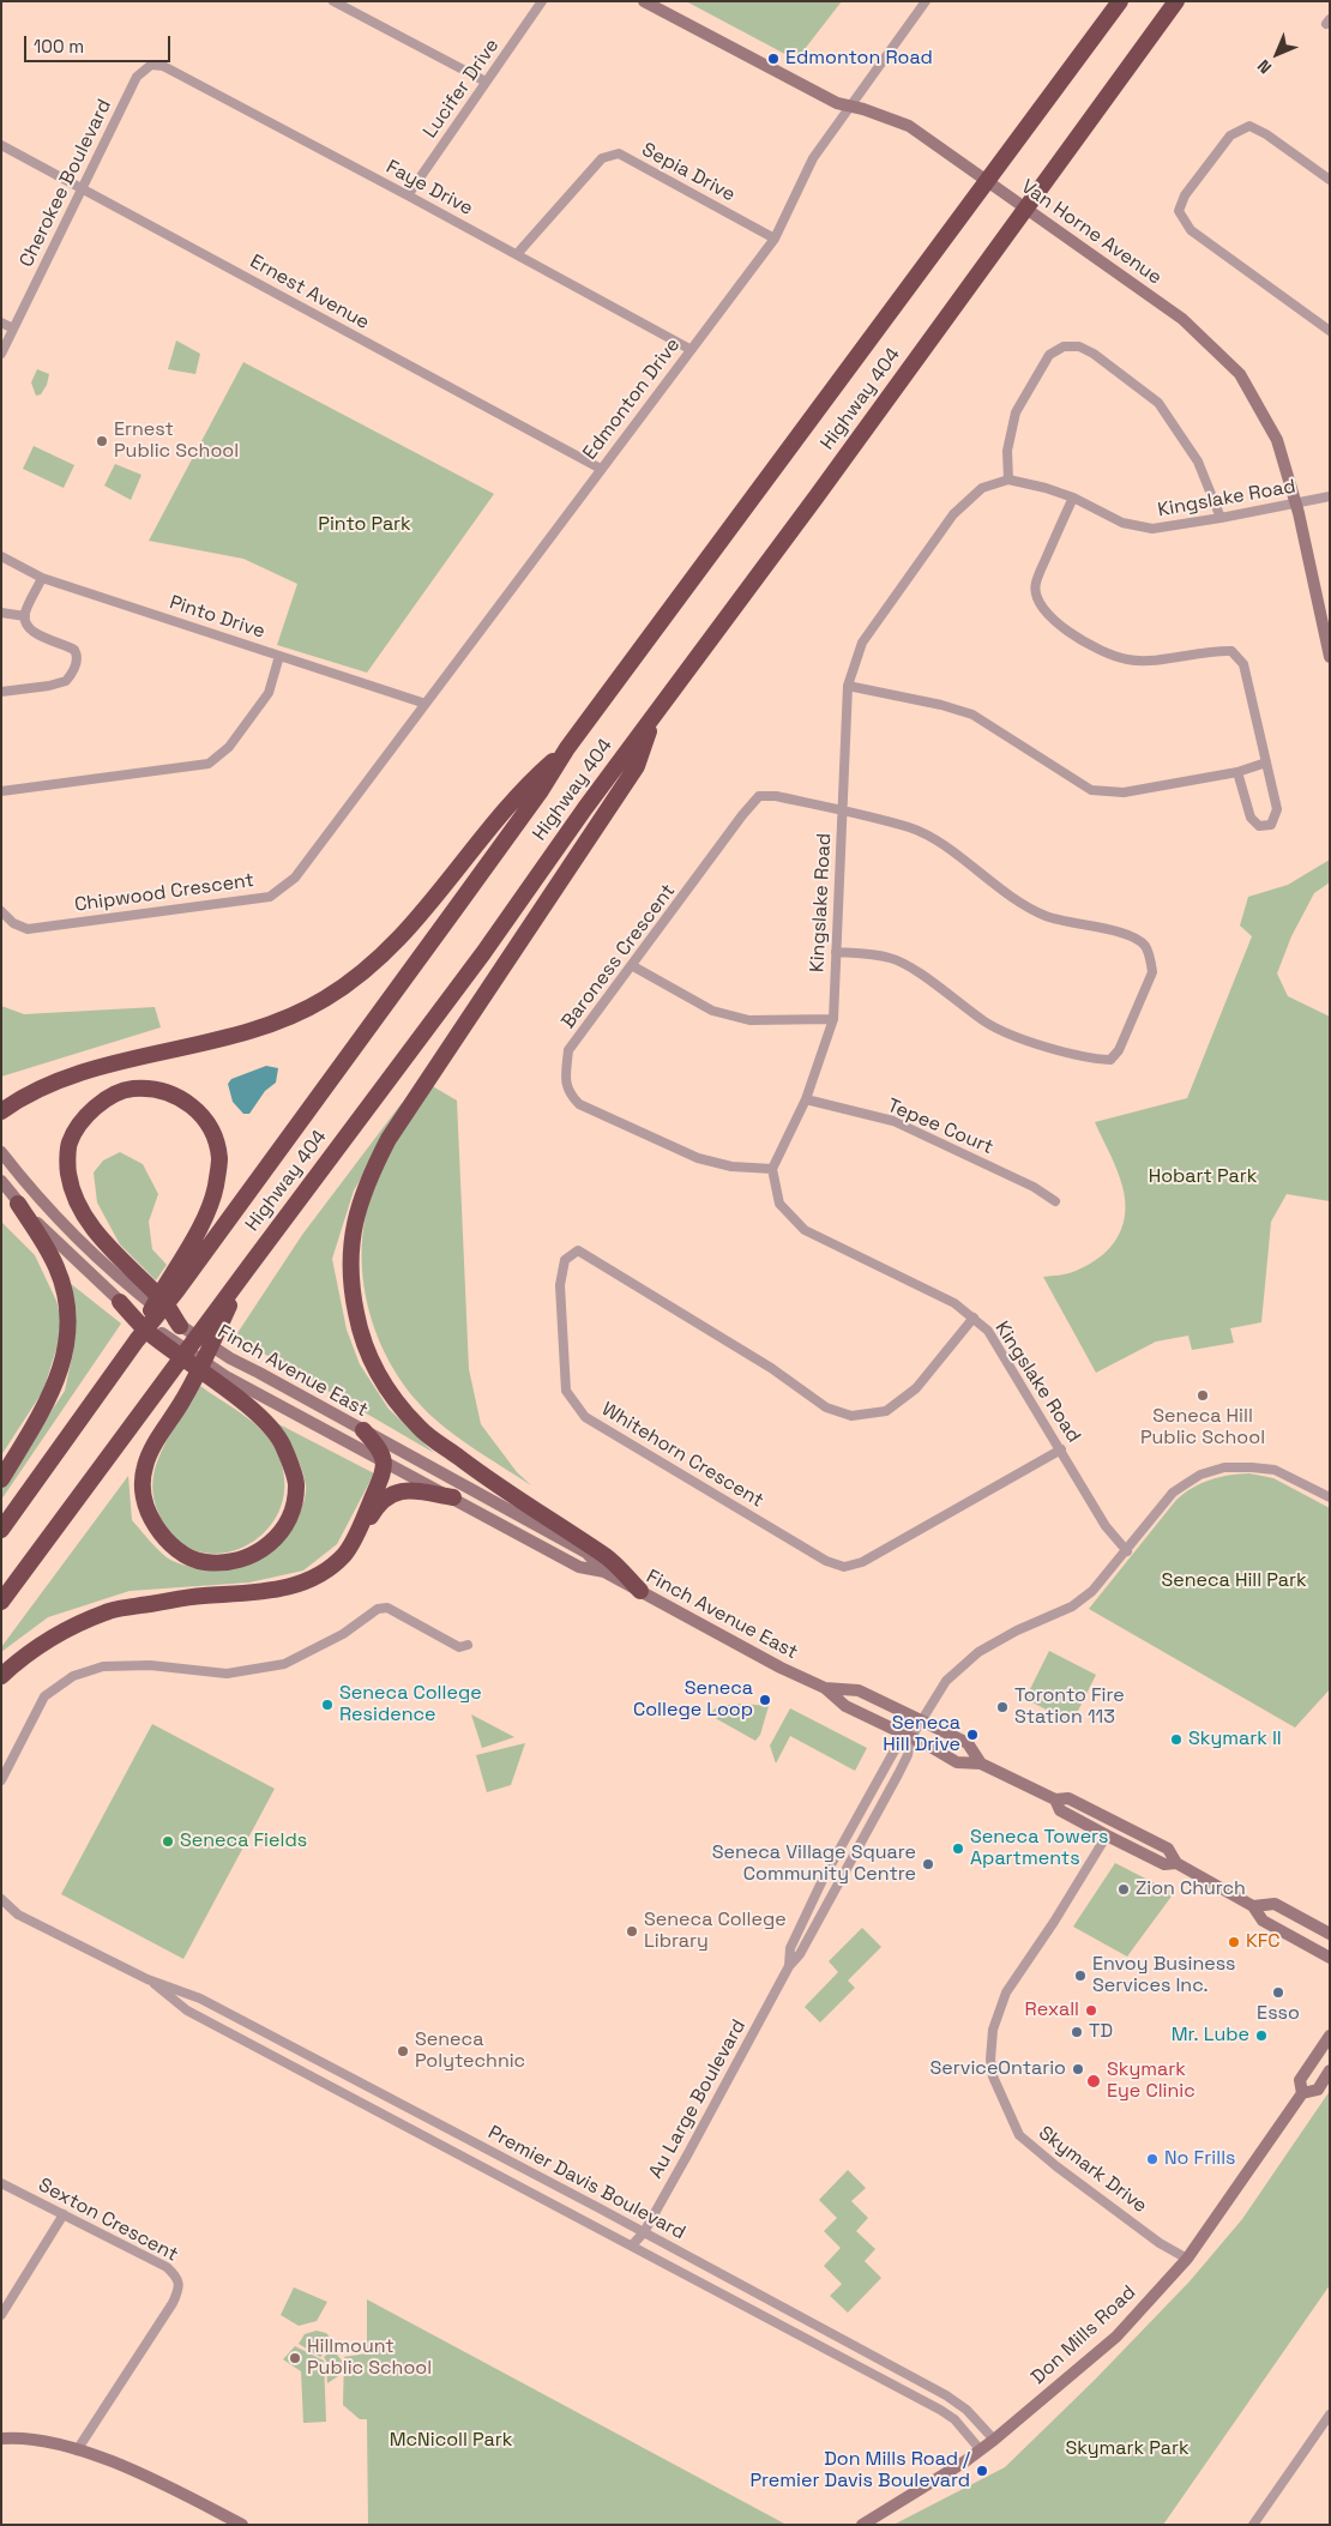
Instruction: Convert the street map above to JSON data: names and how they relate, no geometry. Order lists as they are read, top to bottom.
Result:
{
  "streets": {
    "highway": ["Highway 404"],
    "main road": ["Van Horne Avenue", "Finch Avenue East", "Don Mills Road"],
    "street": [
      "Lucifer Drive",
      "Sepia Drive",
      "Cherokee Boulevard",
      "Faye Drive",
      "Ernest Avenue",
      "Edmonton Drive",
      "Kingslake Road",
      "Pinto Drive",
      "Chipwood Crescent",
      "Baroness Crescent",
      "Tepee Court",
      "Whitehorn Crescent",
      "Au Large Boulevard",
      "Skymark Drive",
      "Premier Davis Boulevard",
      "Sexton Crescent"
    ]
  },
  "crossings": [
    ["Lucifer Drive", "Faye Drive"],
    ["Sepia Drive", "Faye Drive"],
    ["Sepia Drive", "Edmonton Drive"],
    ["Cherokee Boulevard", "Faye Drive"],
    ["Cherokee Boulevard", "Ernest Avenue"],
    ["Faye Drive", "Edmonton Drive"],
    ["Van Horne Avenue", "Edmonton Drive"],
    ["Van Horne Avenue", "Kingslake Road"],
    ["Ernest Avenue", "Edmonton Drive"],
    ["Edmonton Drive", "Pinto Drive"],
    ["Edmonton Drive", "Chipwood Crescent"],
    ["Kingslake Road", "Baroness Crescent"],
    ["Kingslake Road", "Tepee Court"],
    ["Kingslake Road", "Whitehorn Crescent"],
    ["Pinto Drive", "Chipwood Crescent"],
    ["Finch Avenue East", "Au Large Boulevard"],
    ["Finch Avenue East", "Skymark Drive"],
    ["Au Large Boulevard", "Premier Davis Boulevard"],
    ["Skymark Drive", "Don Mills Road"],
    ["Premier Davis Boulevard", "Don Mills Road"]
  ],
  "parks": [
    "Pinto Park",
    "Hobart Park",
    "Seneca Hill Park",
    "McNicoll Park",
    "Skymark Park"
  ],
  "places": [
    "Edmonton Road",
    "Ernest Public School",
    "Seneca Hill Public School",
    "Seneca College Loop",
    "Seneca College Residence",
    "Toronto Fire Station 113",
    "Seneca Hill Drive",
    "Skymark II",
    "Seneca Fields",
    "Seneca Towers Apartments",
    "Seneca Village Square Community Centre",
    "Zion Church",
    "Seneca College Library",
    "KFC",
    "Envoy Business Services Inc.",
    "Esso",
    "Rexall",
    "TD",
    "Mr. Lube",
    "Seneca Polytechnic",
    "ServiceOntario",
    "Skymark Eye Clinic",
    "No Frills",
    "Hillmount Public School",
    "Don Mills Road / Premier Davis Boulevard"
  ],
  "scale_bar": "100 m",
  "north": "bottom left"
}
